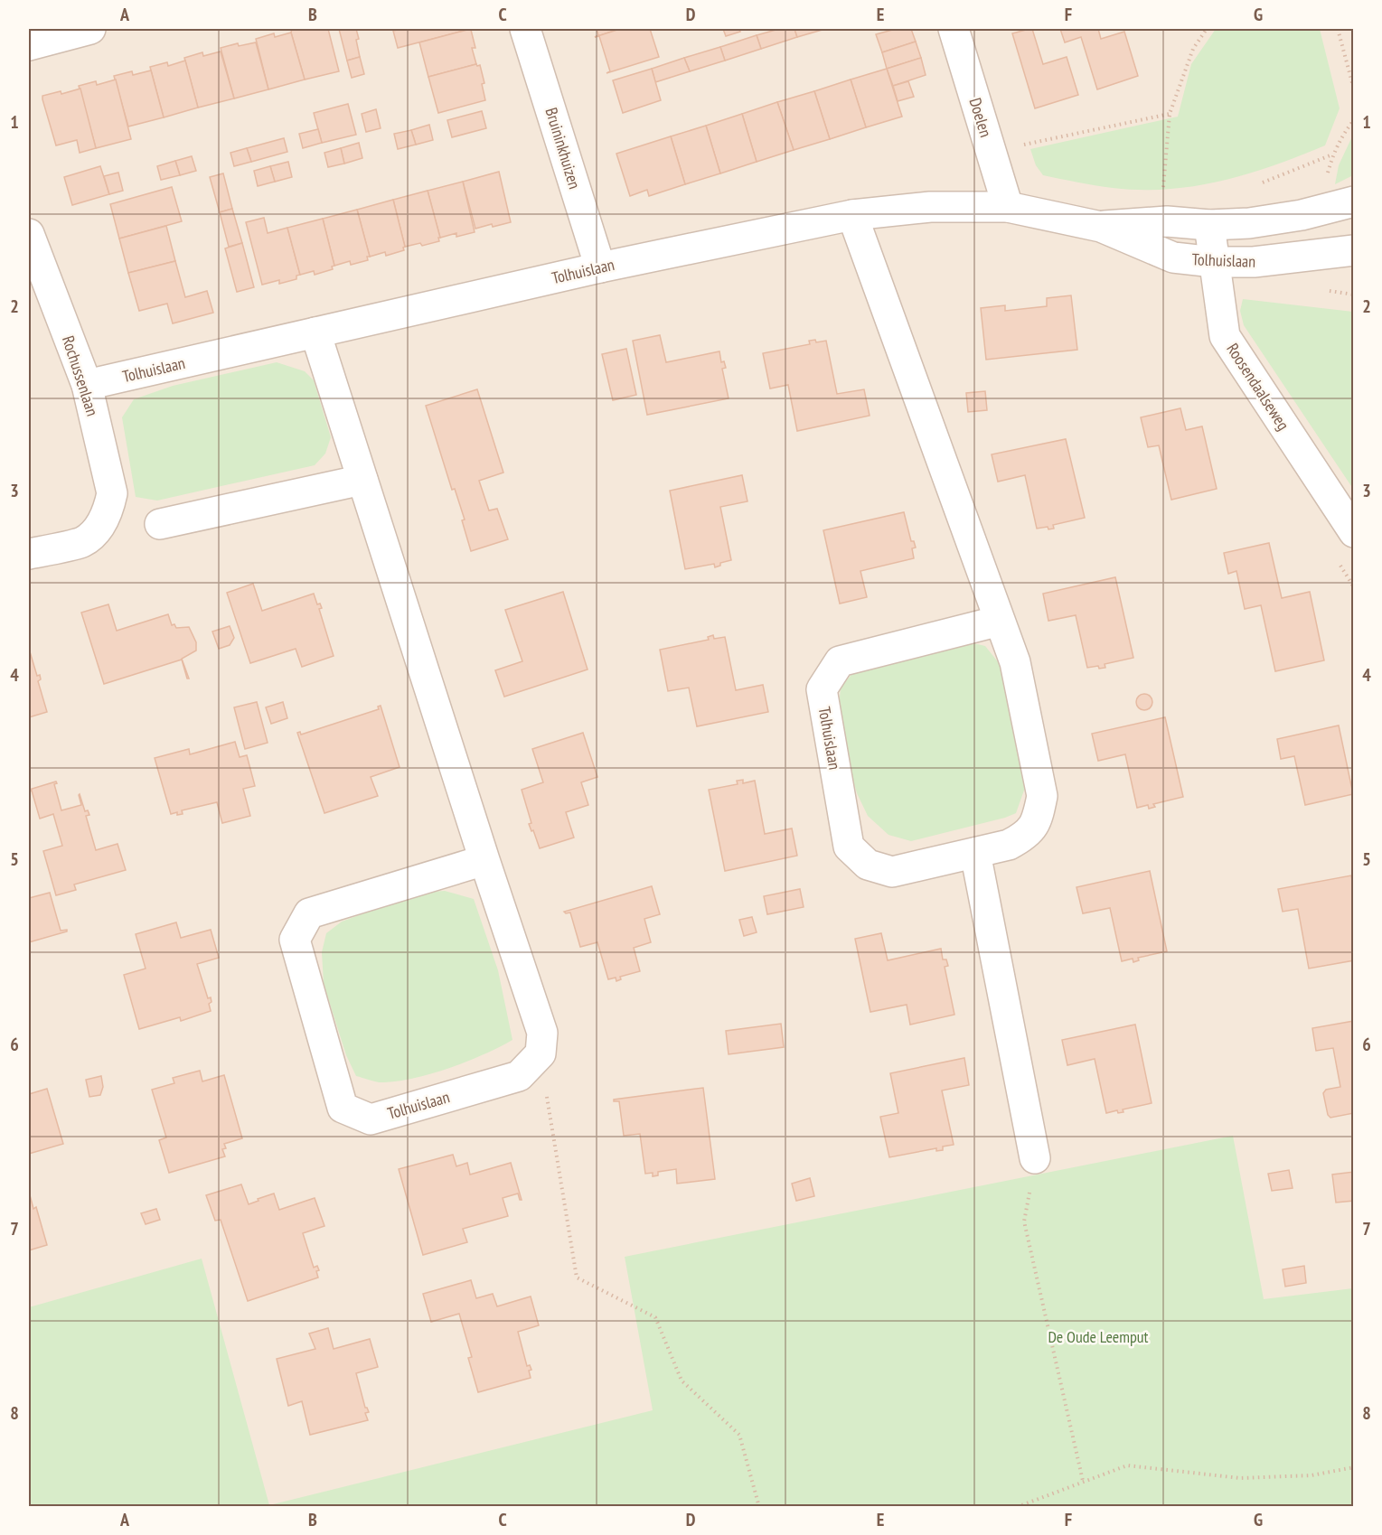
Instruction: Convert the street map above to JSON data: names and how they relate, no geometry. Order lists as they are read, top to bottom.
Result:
{
  "streets": {
    "street": [
      "Doelen",
      "Bruininkhuizen",
      "Tolhuislaan",
      "Rochussenlaan",
      "Roosendaalseweg"
    ]
  },
  "crossings": [
    ["Doelen", "Tolhuislaan"],
    ["Bruininkhuizen", "Tolhuislaan"],
    ["Tolhuislaan", "Rochussenlaan"],
    ["Tolhuislaan", "Roosendaalseweg"]
  ],
  "parks": ["De Oude Leemput"],
  "grid": {
    "columns": [
      "A",
      "B",
      "C",
      "D",
      "E",
      "F",
      "G"
    ],
    "rows": [
      "1",
      "2",
      "3",
      "4",
      "5",
      "6",
      "7",
      "8"
    ]
  }
}
